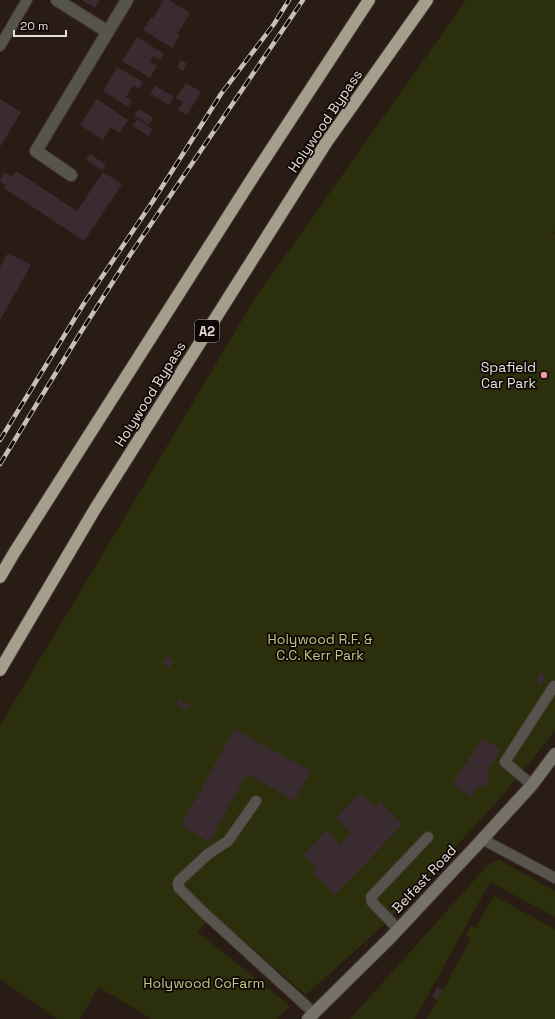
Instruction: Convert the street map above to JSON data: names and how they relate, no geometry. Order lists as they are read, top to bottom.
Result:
{
  "streets": {
    "highway": ["Holywood Bypass", "A2"],
    "main road": ["Belfast Road"]
  },
  "parks": ["Holywood R.F. & C.C. Kerr Park", "Holywood CoFarm"],
  "places": ["Spafield Car Park"],
  "scale_bar": "20 m"
}
